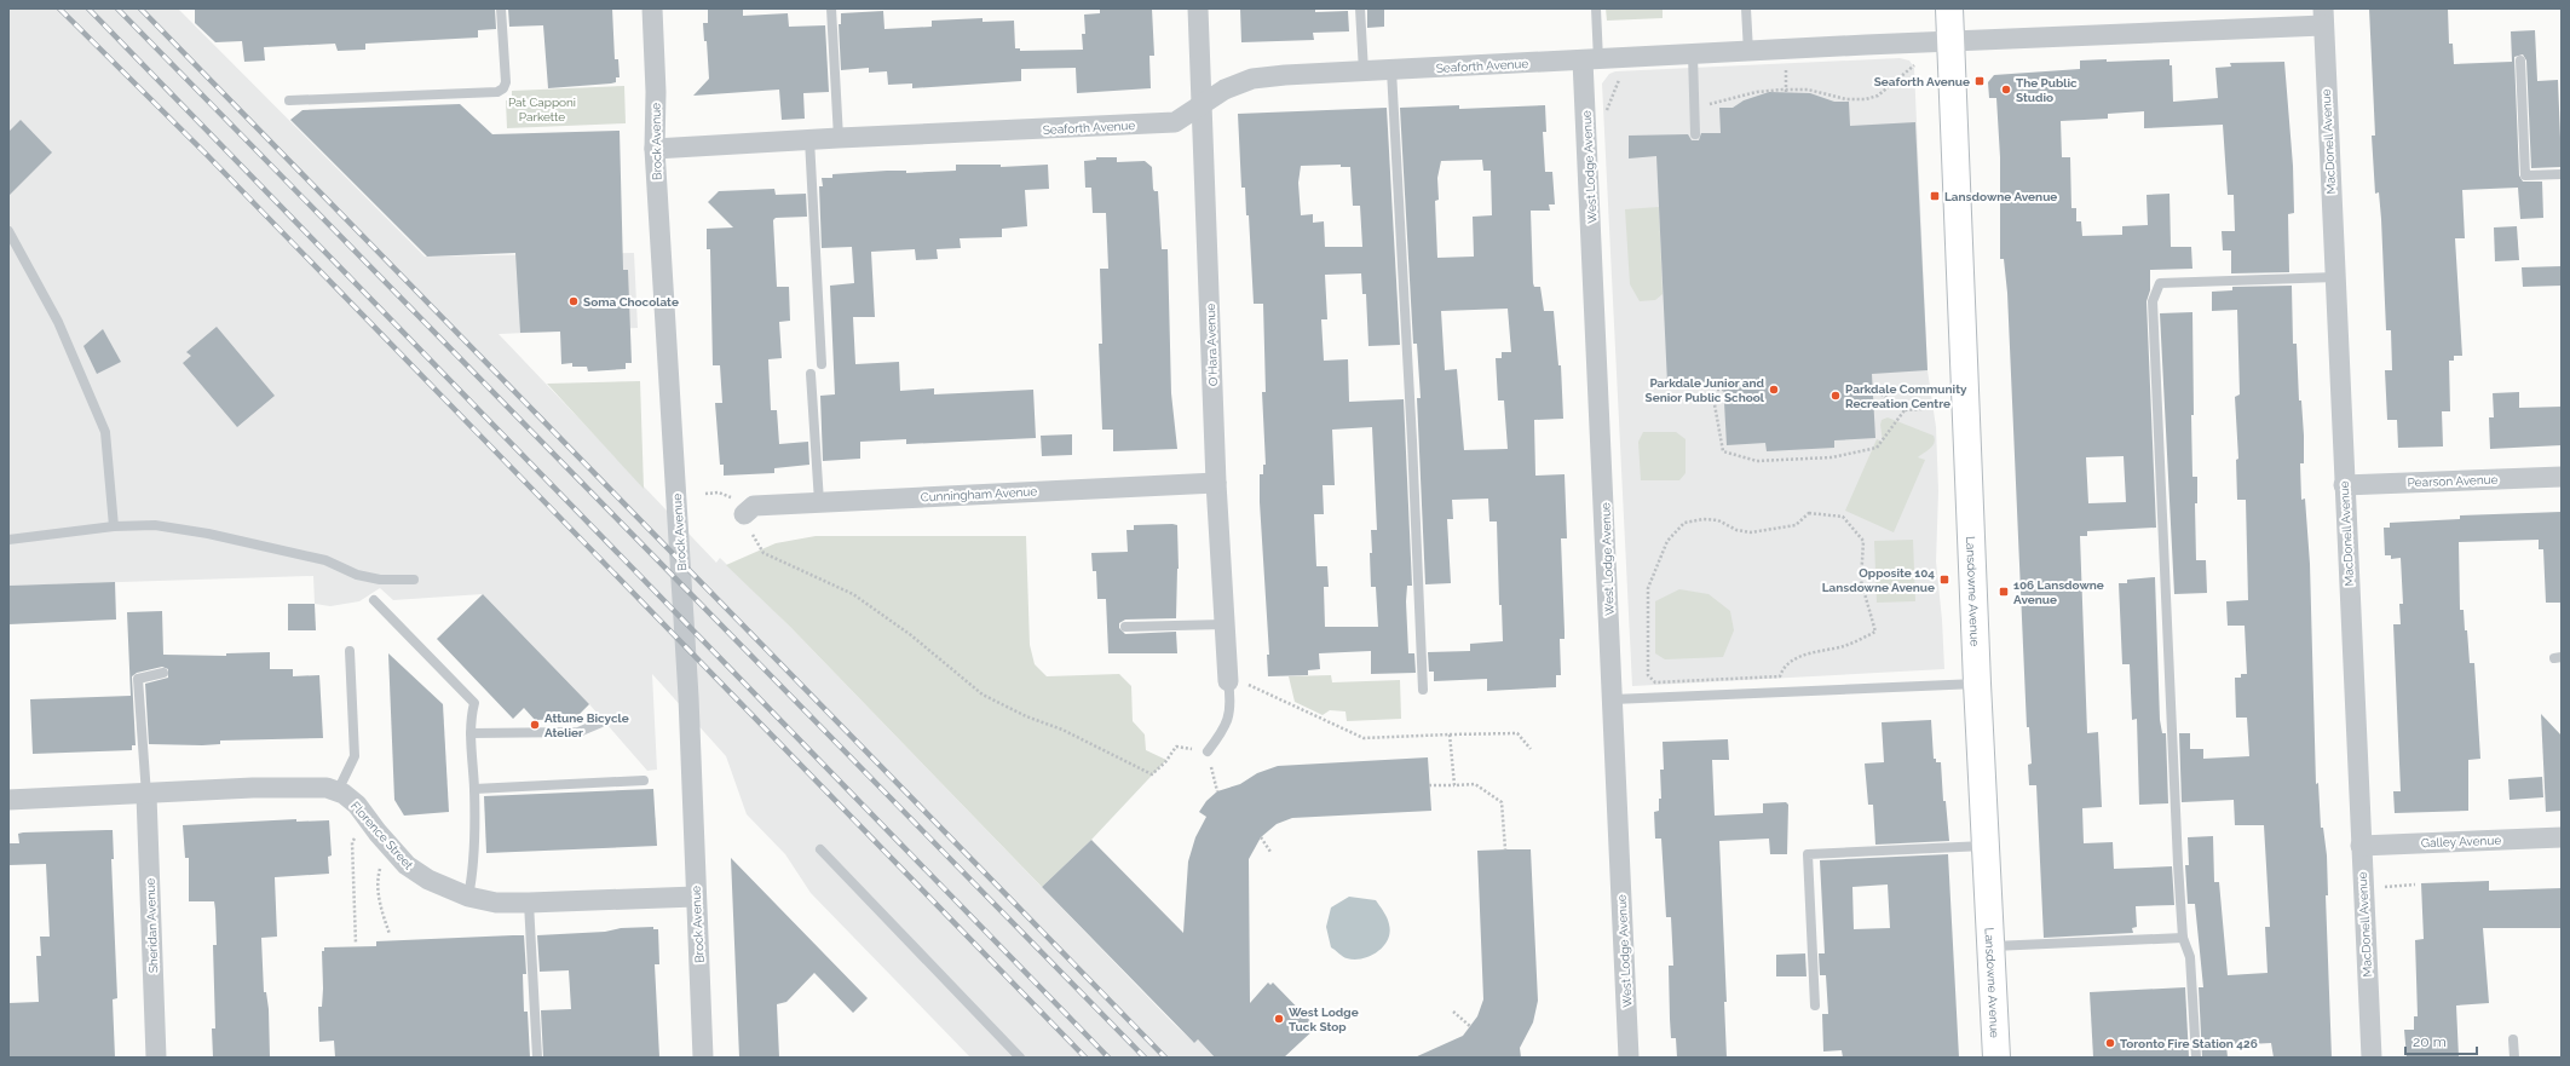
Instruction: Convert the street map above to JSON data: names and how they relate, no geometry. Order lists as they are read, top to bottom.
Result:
{
  "streets": {
    "street": [
      "Seaforth Avenue",
      "Brock Avenue",
      "MacDonell Avenue",
      "West Lodge Avenue",
      "O'Hara Avenue",
      "Pearson Avenue",
      "Cunningham Avenue",
      "Lansdowne Avenue",
      "Florence Street",
      "Galley Avenue",
      "Sheridan Avenue"
    ]
  },
  "crossings": [
    ["Seaforth Avenue", "Brock Avenue"],
    ["Seaforth Avenue", "MacDonell Avenue"],
    ["Seaforth Avenue", "West Lodge Avenue"],
    ["Seaforth Avenue", "O'Hara Avenue"],
    ["Seaforth Avenue", "Lansdowne Avenue"],
    ["Brock Avenue", "Florence Street"],
    ["MacDonell Avenue", "Pearson Avenue"],
    ["MacDonell Avenue", "Galley Avenue"],
    ["O'Hara Avenue", "Cunningham Avenue"],
    ["Florence Street", "Sheridan Avenue"]
  ],
  "parks": ["Pat Capponi Parkette"],
  "places": {
    "transit": [
      "Seaforth Avenue",
      "Lansdowne Avenue",
      "Opposite 104 Lansdowne Avenue",
      "106 Lansdowne Avenue"
    ],
    "other": [
      "The Public Studio",
      "Soma Chocolate",
      "Parkdale Junior and Senior Public School",
      "Parkdale Community Recreation Centre",
      "Attune Bicycle Atelier",
      "West Lodge Tuck Stop",
      "Toronto Fire Station 426"
    ]
  },
  "scale_bar": "20 m"
}
